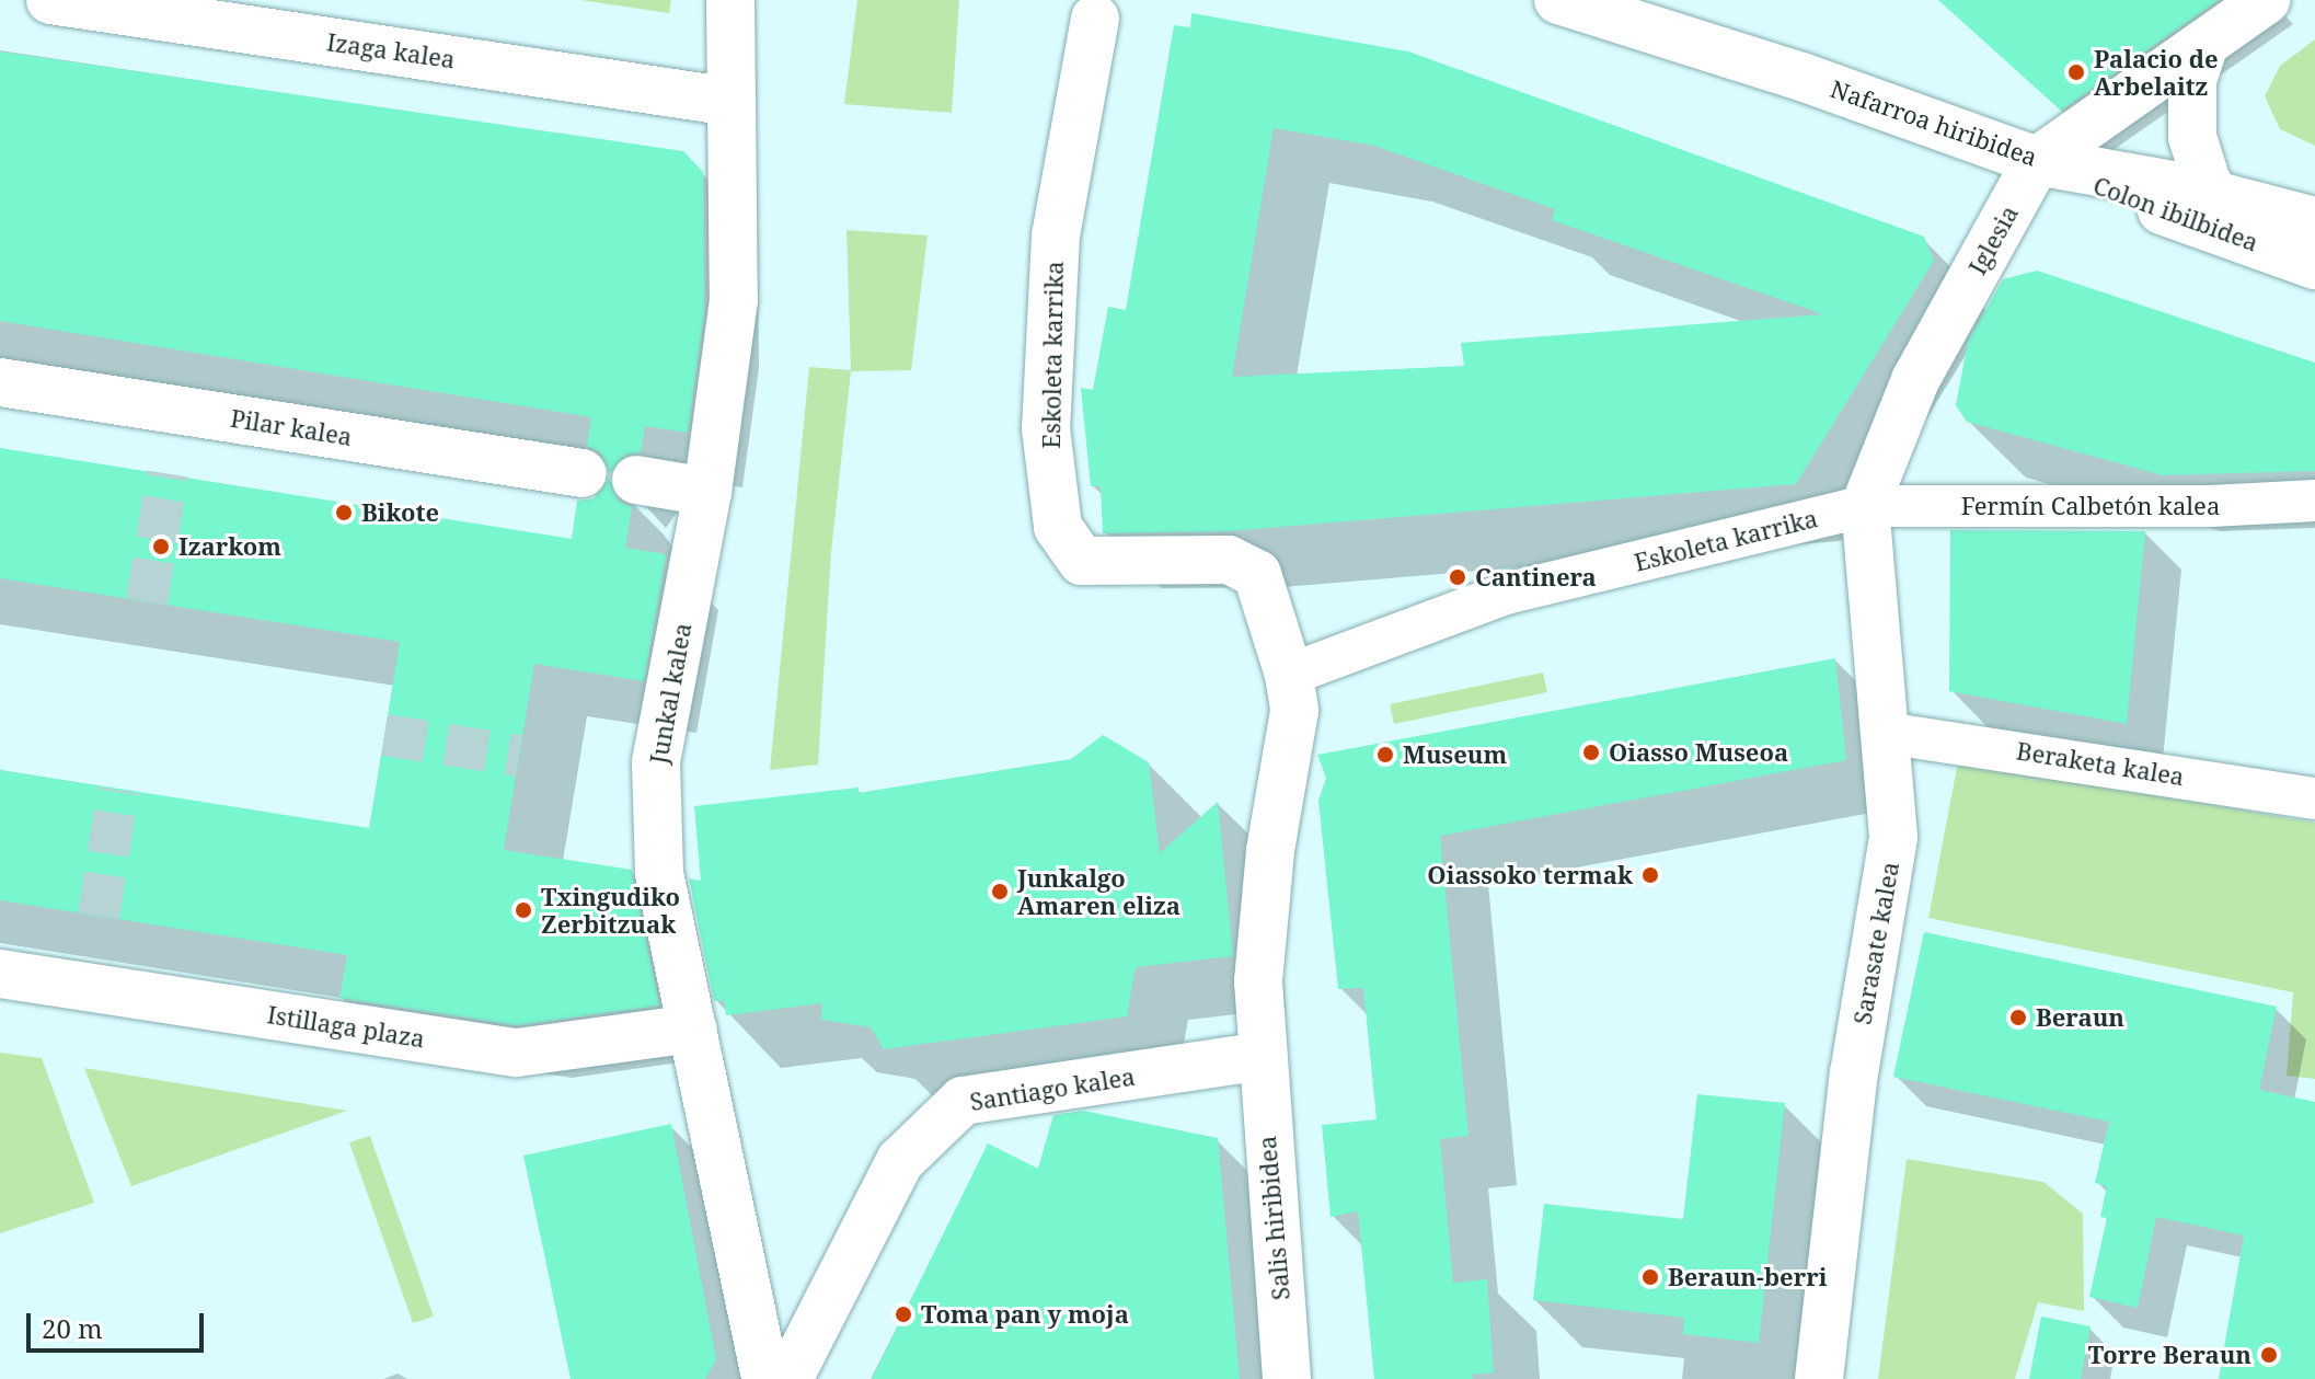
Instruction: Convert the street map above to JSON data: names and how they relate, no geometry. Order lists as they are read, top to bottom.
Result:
{
  "streets": {
    "street": [
      "Izaga kalea",
      "Nafarroa hiribidea",
      "Colon ibilbidea",
      "Iglesia",
      "Eskoleta karrika",
      "Pilar kalea",
      "Fermín Calbetón kalea",
      "Junkal kalea",
      "Beraketa kalea",
      "Sarasate kalea",
      "Istillaga plaza",
      "Santiago kalea",
      "Salis hiribidea"
    ]
  },
  "crossings": [
    ["Izaga kalea", "Junkal kalea"],
    ["Nafarroa hiribidea", "Colon ibilbidea"],
    ["Nafarroa hiribidea", "Iglesia"],
    ["Colon ibilbidea", "Iglesia"],
    ["Iglesia", "Eskoleta karrika"],
    ["Iglesia", "Fermín Calbetón kalea"],
    ["Iglesia", "Sarasate kalea"],
    ["Eskoleta karrika", "Fermín Calbetón kalea"],
    ["Eskoleta karrika", "Sarasate kalea"],
    ["Eskoleta karrika", "Santiago kalea"],
    ["Eskoleta karrika", "Salis hiribidea"],
    ["Fermín Calbetón kalea", "Sarasate kalea"],
    ["Junkal kalea", "Istillaga plaza"],
    ["Beraketa kalea", "Sarasate kalea"],
    ["Santiago kalea", "Salis hiribidea"]
  ],
  "places": [
    "Palacio de Arbelaitz",
    "Bikote",
    "Izarkom",
    "Cantinera",
    "Oiasso Museoa",
    "Museum",
    "Oiassoko termak",
    "Junkalgo Amaren eliza",
    "Txingudiko Zerbitzuak",
    "Beraun",
    "Beraun-berri",
    "Toma pan y moja",
    "Torre Beraun"
  ],
  "scale_bar": "20 m"
}
